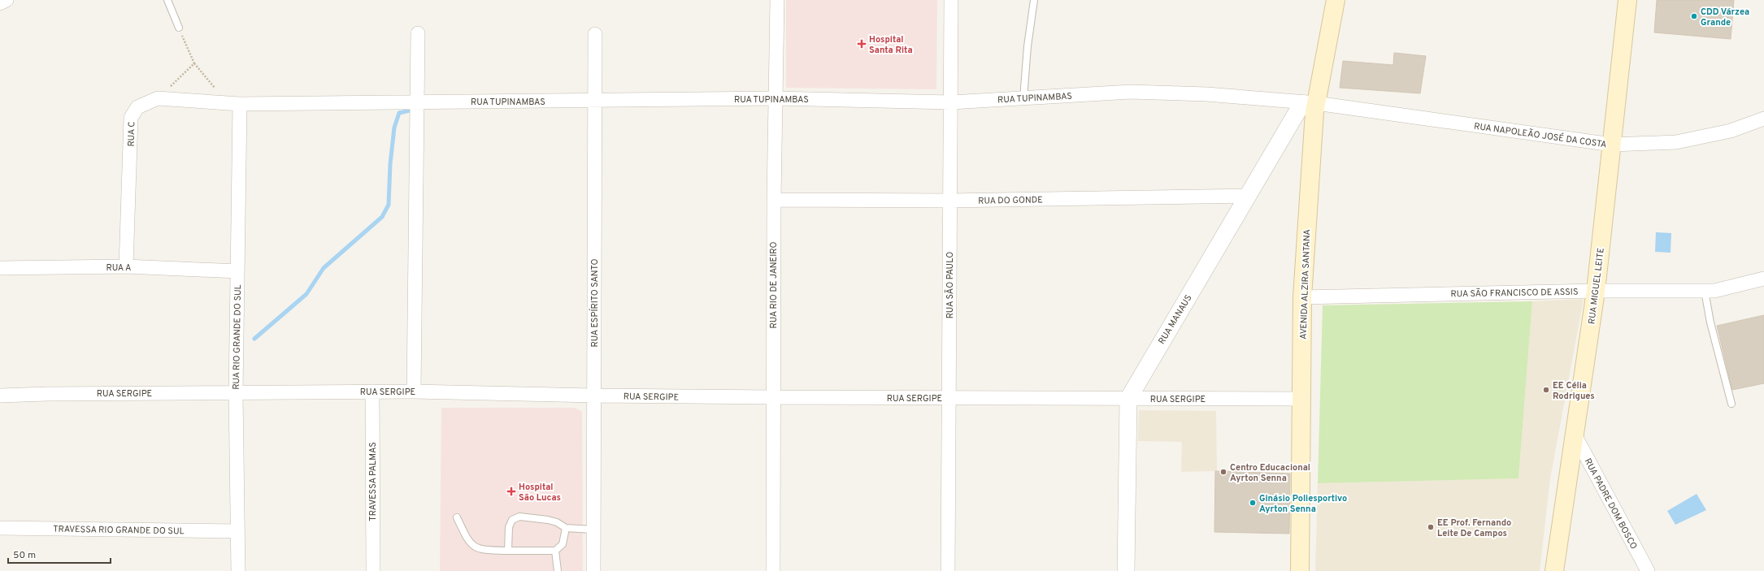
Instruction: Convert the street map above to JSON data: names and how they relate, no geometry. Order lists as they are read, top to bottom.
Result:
{
  "streets": {
    "main road": ["AVENIDA ALZIRA SANTANA", "RUA MIGUEL LEITE"],
    "street": [
      "RUA TUPINAMBAS",
      "RUA C",
      "RUA NAPOLEÃO JOSÉ DA COSTA",
      "RUA DO GONDE",
      "RUA A",
      "RUA RIO DE JANEIRO",
      "RUA SÃO PAULO",
      "RUA SÃO FRANCISCO DE ASSIS",
      "RUA ESPÍRITO SANTO",
      "RUA MANAUS",
      "RUA RIO GRANDE DO SUL",
      "RUA SERGIPE",
      "TRAVESSA PALMAS",
      "RUA PADRE DOM BOSCO",
      "TRAVESSA RIO GRANDE DO SUL"
    ]
  },
  "crossings": [
    ["RUA TUPINAMBAS", "RUA C"],
    ["RUA TUPINAMBAS", "RUA NAPOLEÃO JOSÉ DA COSTA"],
    ["RUA TUPINAMBAS", "AVENIDA ALZIRA SANTANA"],
    ["RUA TUPINAMBAS", "RUA RIO DE JANEIRO"],
    ["RUA TUPINAMBAS", "RUA SÃO PAULO"],
    ["RUA TUPINAMBAS", "RUA ESPÍRITO SANTO"],
    ["RUA TUPINAMBAS", "RUA MANAUS"],
    ["RUA TUPINAMBAS", "RUA RIO GRANDE DO SUL"],
    ["RUA C", "RUA A"],
    ["RUA C", "RUA RIO GRANDE DO SUL"],
    ["RUA NAPOLEÃO JOSÉ DA COSTA", "AVENIDA ALZIRA SANTANA"],
    ["RUA NAPOLEÃO JOSÉ DA COSTA", "RUA MIGUEL LEITE"],
    ["RUA NAPOLEÃO JOSÉ DA COSTA", "RUA MANAUS"],
    ["RUA DO GONDE", "RUA RIO DE JANEIRO"],
    ["RUA DO GONDE", "RUA SÃO PAULO"],
    ["RUA DO GONDE", "RUA MANAUS"],
    ["RUA A", "RUA RIO GRANDE DO SUL"],
    ["AVENIDA ALZIRA SANTANA", "RUA SÃO FRANCISCO DE ASSIS"],
    ["AVENIDA ALZIRA SANTANA", "RUA MANAUS"],
    ["AVENIDA ALZIRA SANTANA", "RUA SERGIPE"],
    ["RUA RIO DE JANEIRO", "RUA SERGIPE"],
    ["RUA SÃO PAULO", "RUA SERGIPE"],
    ["RUA MIGUEL LEITE", "RUA SÃO FRANCISCO DE ASSIS"],
    ["RUA MIGUEL LEITE", "RUA PADRE DOM BOSCO"],
    ["RUA ESPÍRITO SANTO", "RUA SERGIPE"],
    ["RUA MANAUS", "RUA SERGIPE"],
    ["RUA RIO GRANDE DO SUL", "RUA SERGIPE"],
    ["RUA RIO GRANDE DO SUL", "TRAVESSA RIO GRANDE DO SUL"],
    ["RUA SERGIPE", "TRAVESSA PALMAS"]
  ],
  "places": {
    "other": [
      "CDD Várzea Grande",
      "EE Célia Rodrigues",
      "Centro Educacional Ayrton Senna",
      "Ginásio Poliesportivo Ayrton Senna",
      "EE Prof. Fernando Leite De Campos"
    ],
    "health": ["Hospital Santa Rita", "Hospital São Lucas"]
  },
  "scale_bar": "50 m"
}
